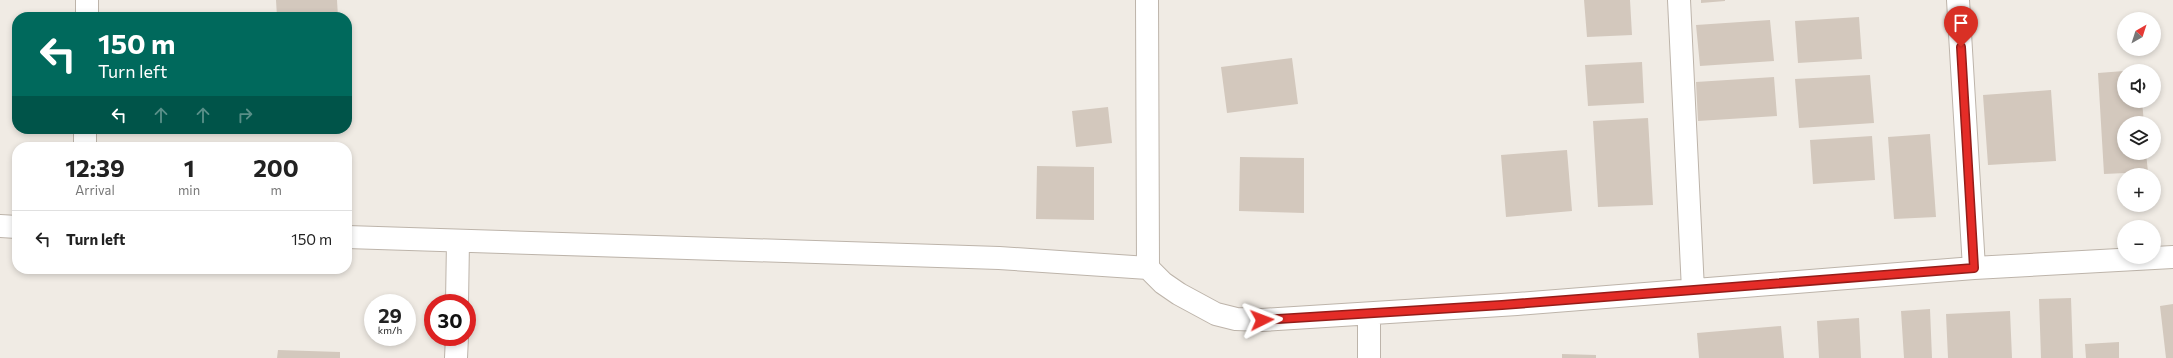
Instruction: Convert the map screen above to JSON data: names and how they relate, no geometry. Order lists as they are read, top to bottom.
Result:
{
  "north": "top right",
  "page": {
    "map_buttons": ["+", "−"],
    "turn": ["150 m", "Turn left"],
    "eta": [
      "12:39",
      "Arrival",
      "1",
      "min",
      "200",
      "m"
    ],
    "list": [
      {
        "name": "Turn left",
        "value": "150 m"
      }
    ],
    "speed": "29 km/h",
    "limit": "30"
  }
}
